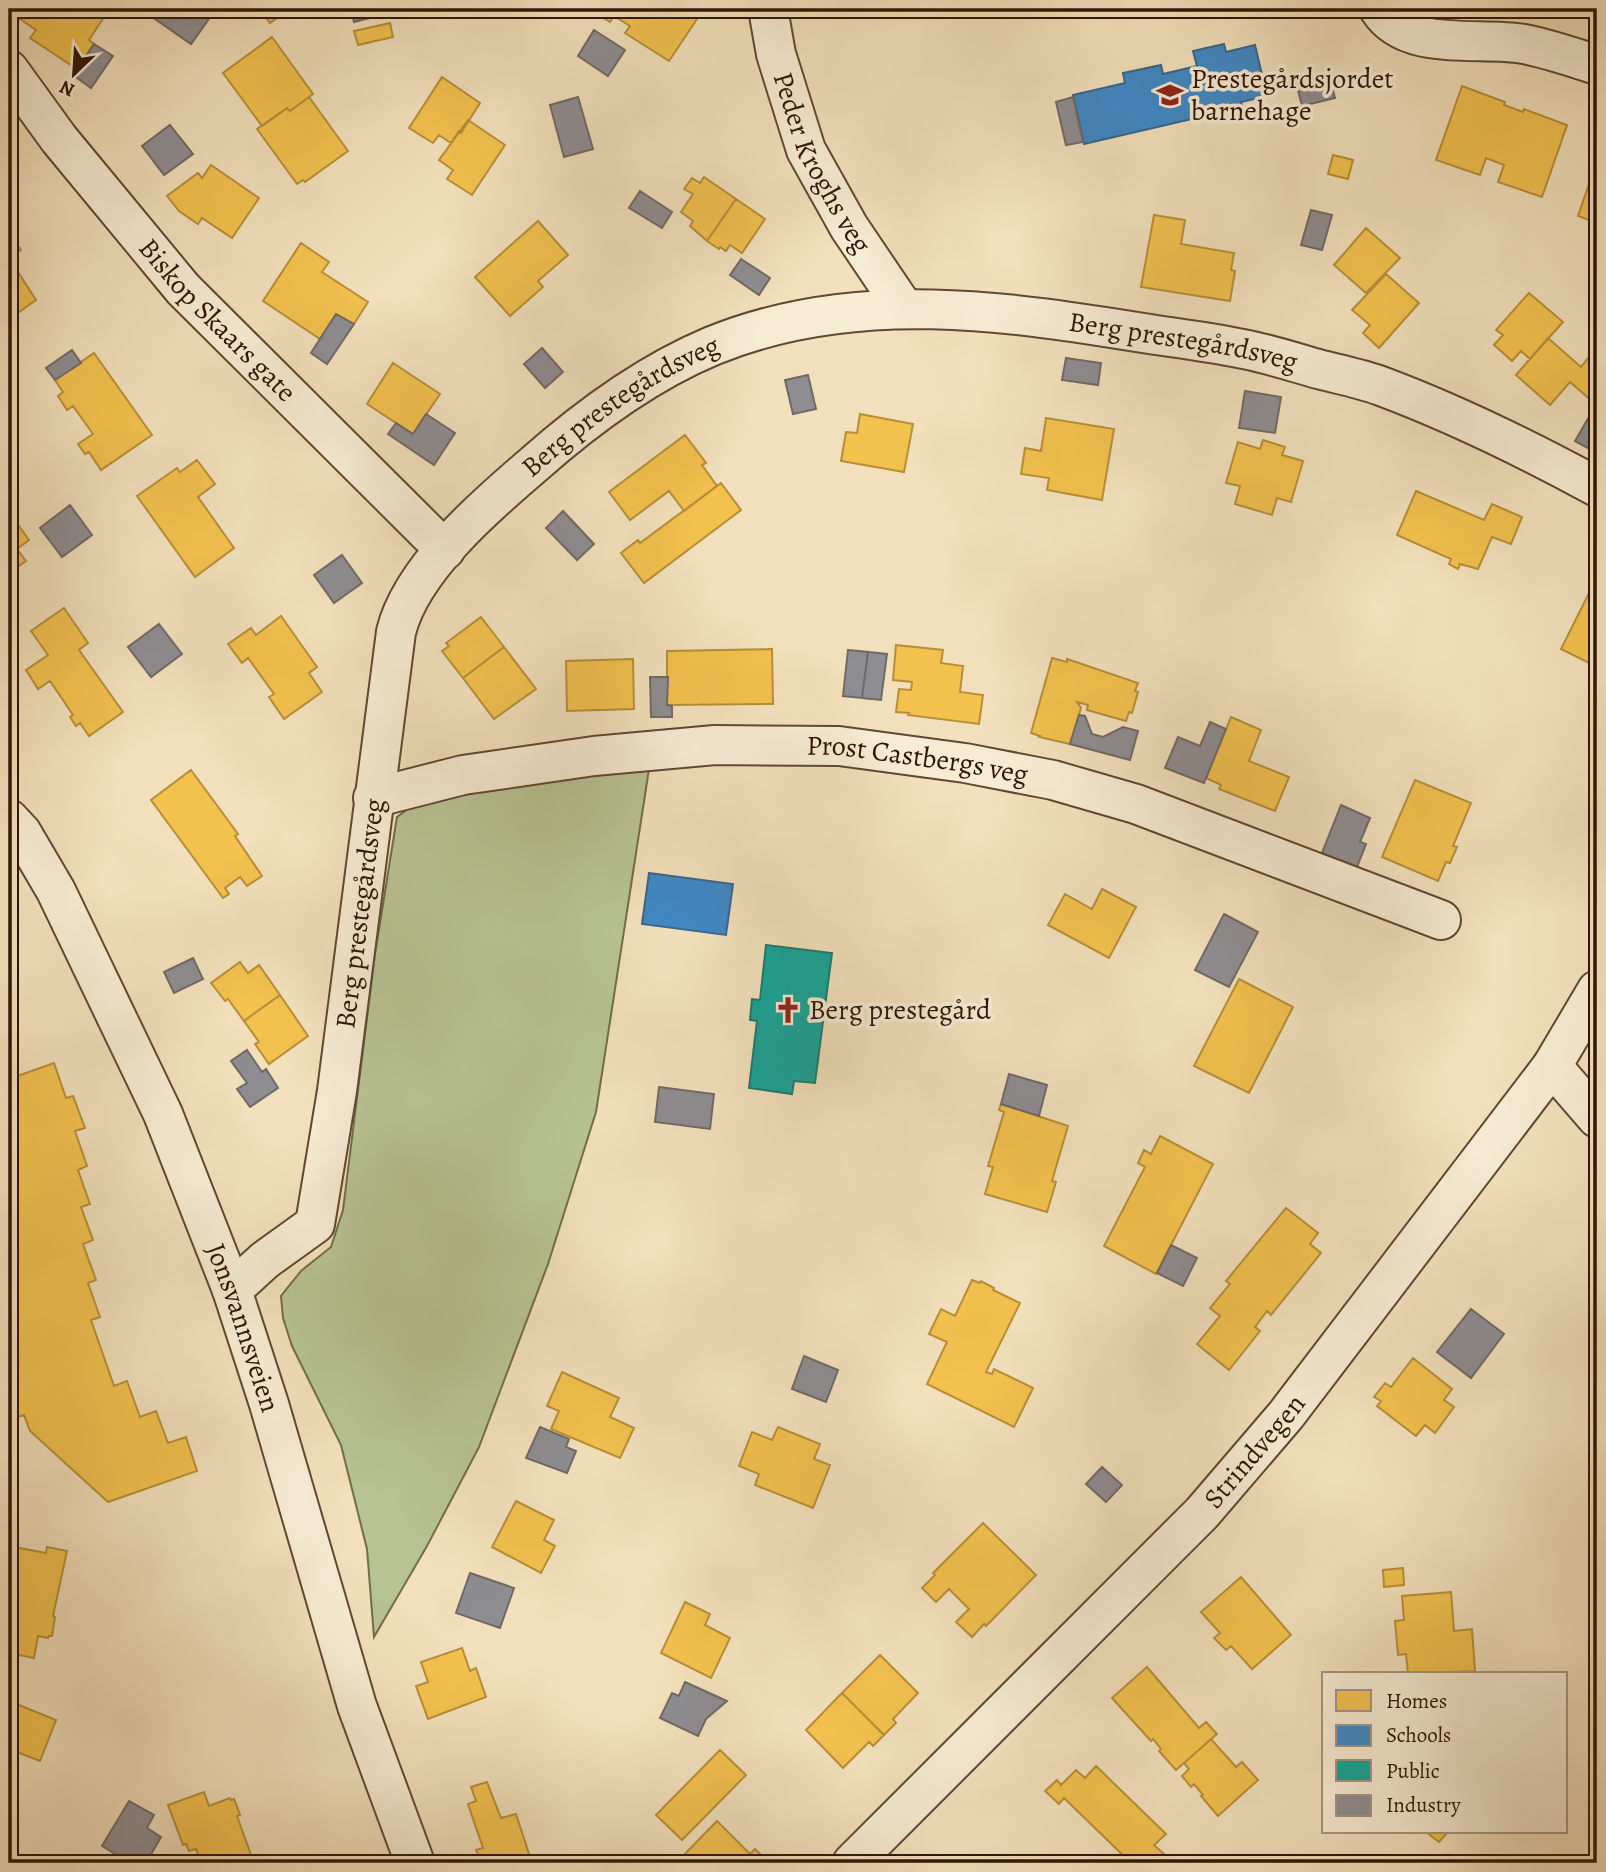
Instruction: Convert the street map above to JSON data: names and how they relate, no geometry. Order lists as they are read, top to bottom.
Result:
{
  "streets": {
    "street": [
      "Peder Kroghs veg",
      "Biskop Skaars gate",
      "Berg prestegårdsveg",
      "Prost Castbergs veg",
      "Jonsvannsveien",
      "Strindvegen"
    ]
  },
  "crossings": [
    ["Peder Kroghs veg", "Berg prestegårdsveg"],
    ["Biskop Skaars gate", "Berg prestegårdsveg"],
    ["Berg prestegårdsveg", "Prost Castbergs veg"],
    ["Berg prestegårdsveg", "Jonsvannsveien"]
  ],
  "places": {
    "school or university": ["Prestegårdsjordet barnehage"],
    "church": ["Berg prestegård"]
  },
  "legend": [
    "Homes",
    "Schools",
    "Public",
    "Industry"
  ],
  "north": "bottom left"
}
